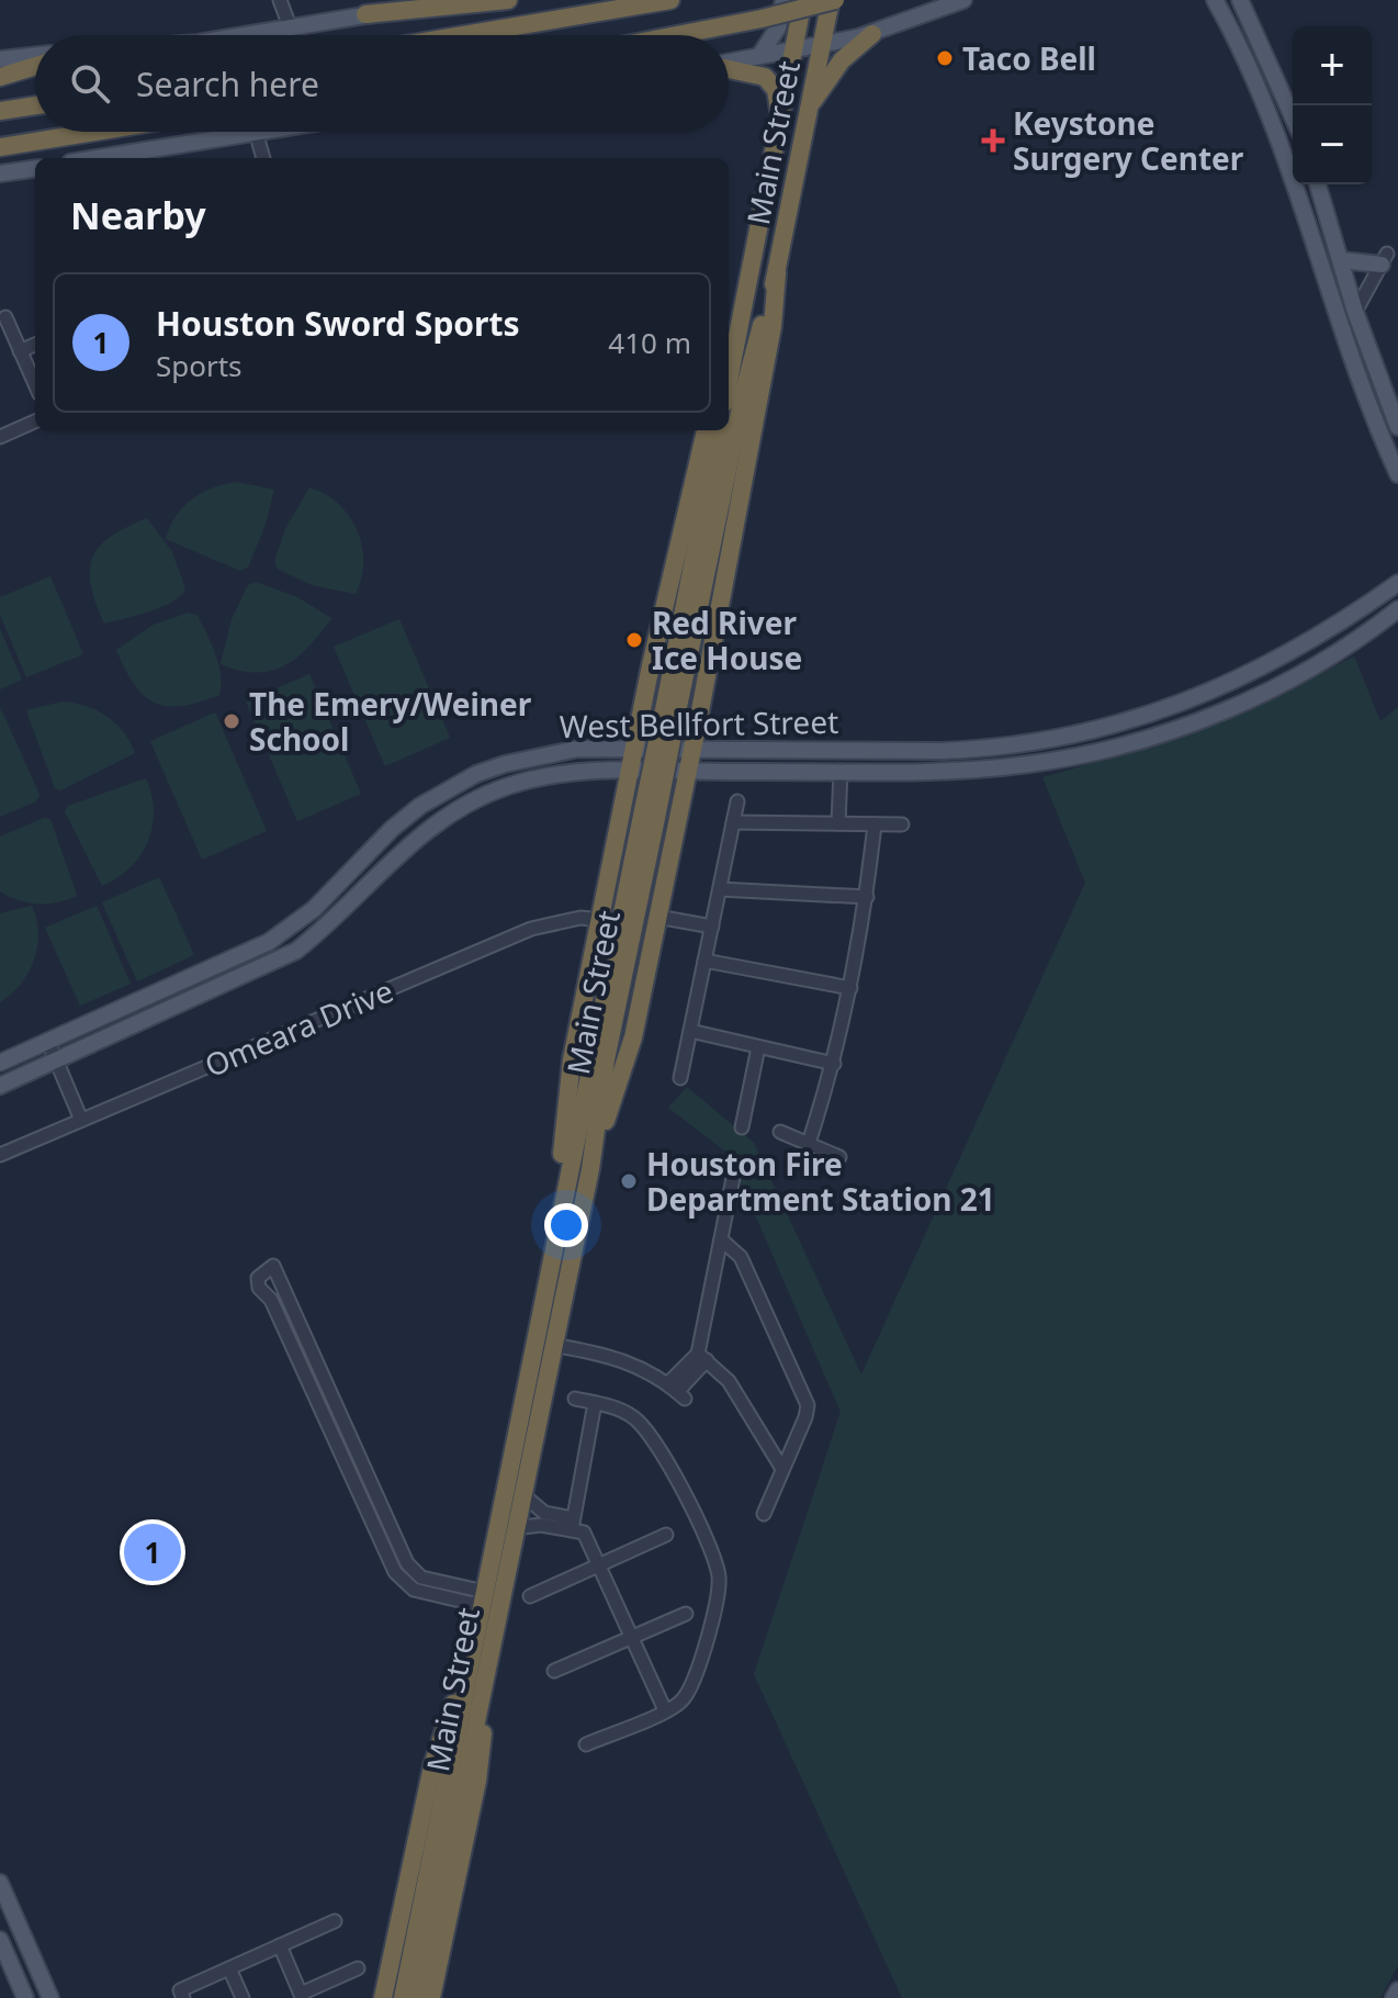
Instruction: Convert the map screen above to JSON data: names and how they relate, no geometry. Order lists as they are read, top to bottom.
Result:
{
  "streets": {
    "highway": ["Main Street"],
    "main road": ["West Bellfort Street"],
    "street": ["Omeara Drive"]
  },
  "places": {
    "other": [
      "Taco Bell",
      "Red River Ice House",
      "The Emery/Weiner School",
      "Houston Fire Department Station 21"
    ],
    "health": ["Keystone Surgery Center"]
  },
  "page": {
    "map_buttons": ["+", "−"],
    "search": "Search here",
    "heading": "Nearby",
    "list": [
      {
        "mark": "1",
        "name": "Houston Sword Sports",
        "note": "Sports",
        "value": "410 m"
      }
    ],
    "pins": "1"
  }
}
